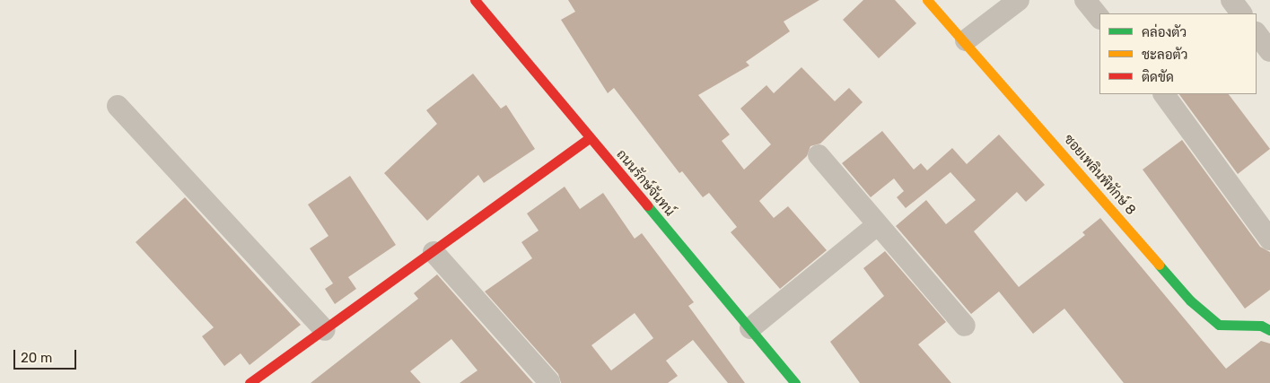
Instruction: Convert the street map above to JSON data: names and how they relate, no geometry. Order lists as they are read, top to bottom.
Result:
{
  "streets": {
    "street": ["ซอยเพลินพิทักษ์ 8", "ถนนรักษ์จันทน์"]
  },
  "legend": ["คล่องตัว", "ชะลอตัว", "ติดขัด"],
  "scale_bar": "20 m"
}
